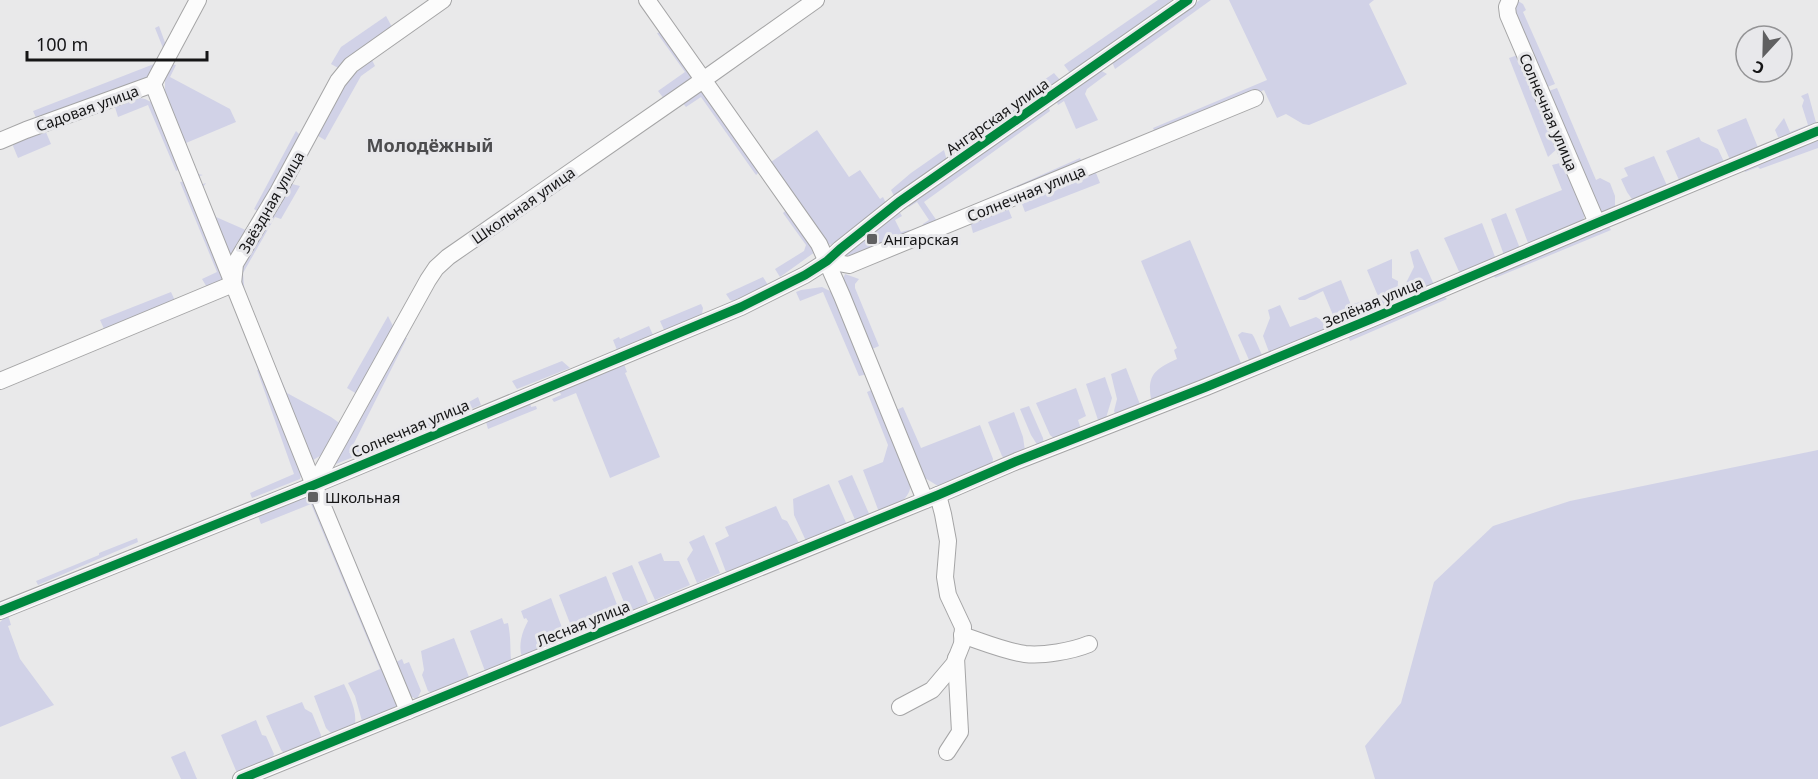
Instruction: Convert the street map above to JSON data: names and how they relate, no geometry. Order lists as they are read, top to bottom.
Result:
{
  "streets": {
    "street": [
      "Садовая улица",
      "Солнечная улица",
      "Ангарская улица",
      "Звёздная улица",
      "Школьная улица",
      "Зелёная улица",
      "Лесная улица"
    ]
  },
  "crossings": [
    ["Солнечная улица", "Ангарская улица"],
    ["Солнечная улица", "Школьная улица"],
    ["Солнечная улица", "Зелёная улица"],
    ["Зелёная улица", "Лесная улица"]
  ],
  "districts": ["Молодёжный"],
  "places": {
    "transit": ["Ангарская", "Школьная"]
  },
  "scale_bar": "100 m",
  "north": "bottom"
}
